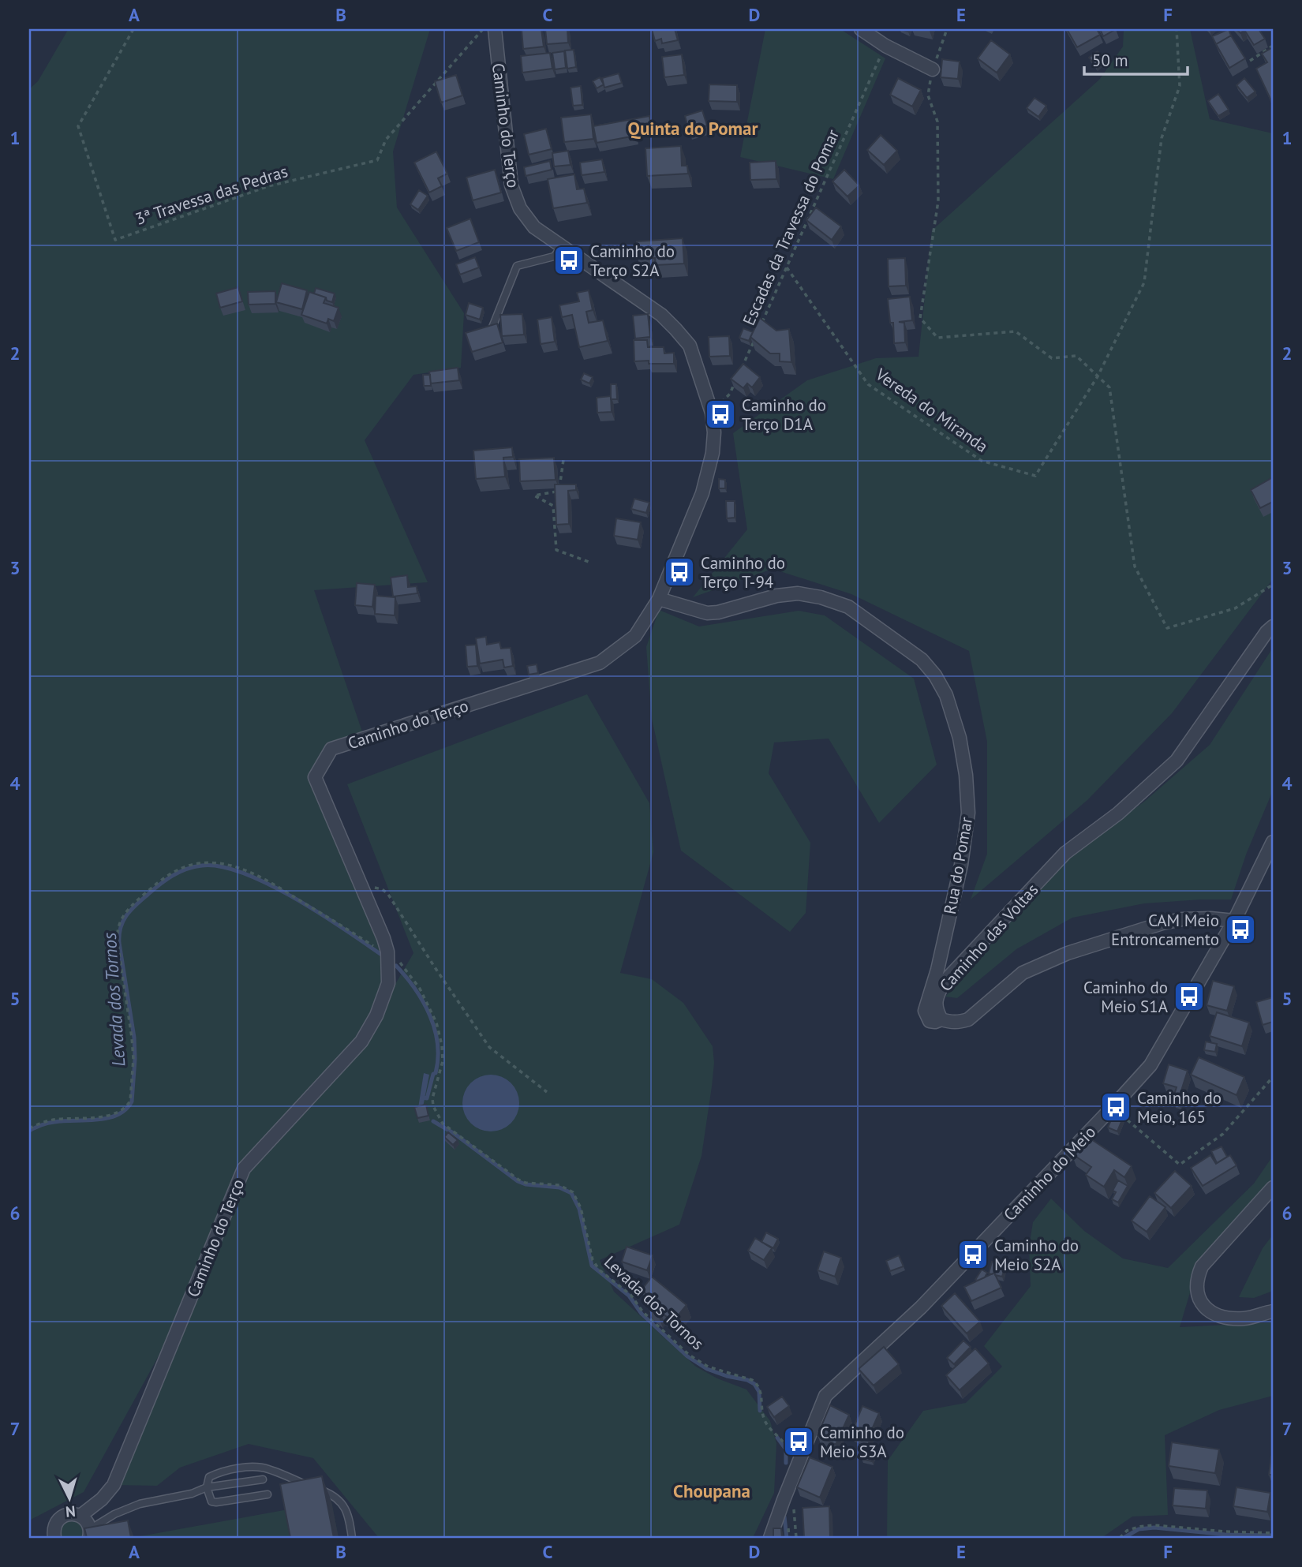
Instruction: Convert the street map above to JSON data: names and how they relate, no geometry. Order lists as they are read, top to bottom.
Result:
{
  "streets": {
    "street": [
      "Caminho do Terço",
      "Rua do Pomar",
      "Caminho das Voltas",
      "Caminho do Meio"
    ],
    "path": [
      "3ª Travessa das Pedras",
      "Escadas da Travessa do Pomar",
      "Vereda do Miranda",
      "Levada dos Tornos"
    ]
  },
  "crossings": [
    ["Caminho do Terço", "Escadas da Travessa do Pomar"],
    ["Caminho do Terço", "Rua do Pomar"],
    ["Caminho do Terço", "Levada dos Tornos"],
    ["Escadas da Travessa do Pomar", "Vereda do Miranda"],
    ["Rua do Pomar", "Caminho das Voltas"]
  ],
  "districts": ["Quinta do Pomar", "Choupana"],
  "water": ["Levada dos Tornos"],
  "places": {
    "bus stop": [
      "Caminho do Terço S2A",
      "Caminho do Terço D1A",
      "Caminho do Terço T-94",
      "CAM Meio Entroncamento",
      "Caminho do Meio S1A",
      "Caminho do Meio, 165",
      "Caminho do Meio S2A",
      "Caminho do Meio S3A"
    ]
  },
  "scale_bar": "50 m",
  "north": "bottom",
  "grid": {
    "columns": [
      "A",
      "B",
      "C",
      "D",
      "E",
      "F"
    ],
    "rows": [
      "1",
      "2",
      "3",
      "4",
      "5",
      "6",
      "7"
    ]
  }
}
